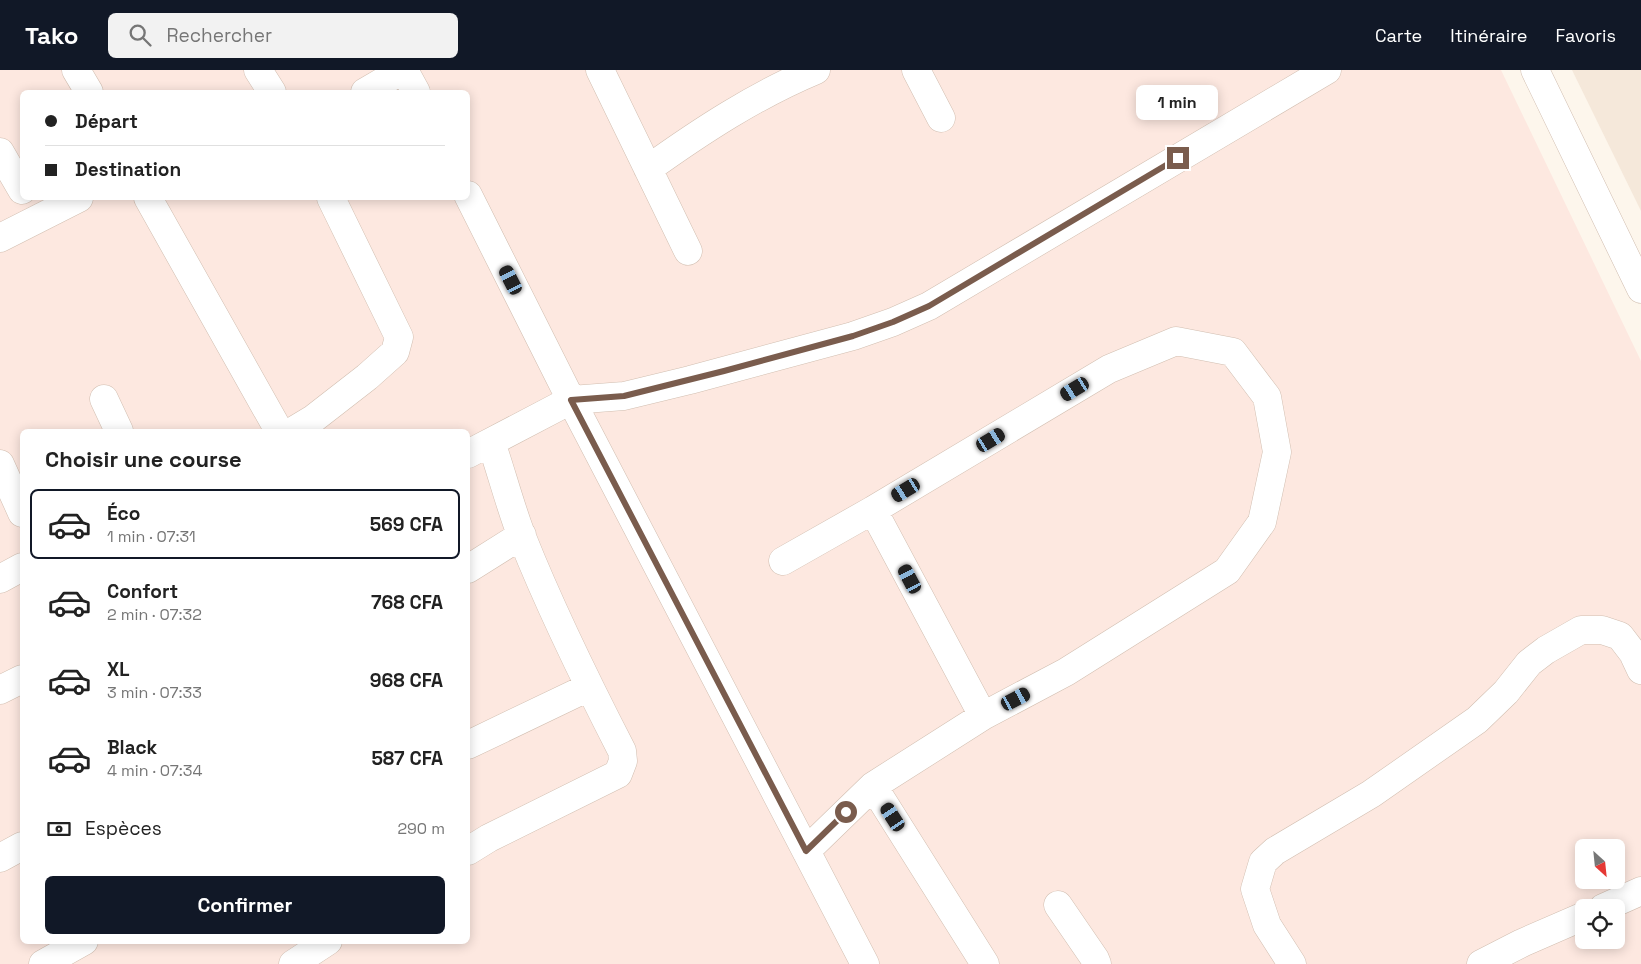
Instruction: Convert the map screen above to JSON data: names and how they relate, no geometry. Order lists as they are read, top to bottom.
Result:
{
  "north": "bottom right",
  "page": {
    "header": "Tako",
    "search": "Rechercher",
    "nav": ["Carte", "Itinéraire", "Favoris"],
    "bubble": "1 min",
    "banner": ["Départ", "Destination"],
    "heading": "Choisir une course",
    "list": [
      {
        "name": "Éco",
        "note": "1 min · 07:31",
        "value": "569 CFA"
      },
      {
        "name": "Confort",
        "note": "2 min · 07:32",
        "value": "768 CFA"
      },
      {
        "name": "XL",
        "note": "3 min · 07:33",
        "value": "968 CFA"
      },
      {
        "name": "Black",
        "note": "4 min · 07:34",
        "value": "587 CFA"
      }
    ],
    "pay": ["Espèces", "290 m"],
    "buttons": "Confirmer"
  }
}
